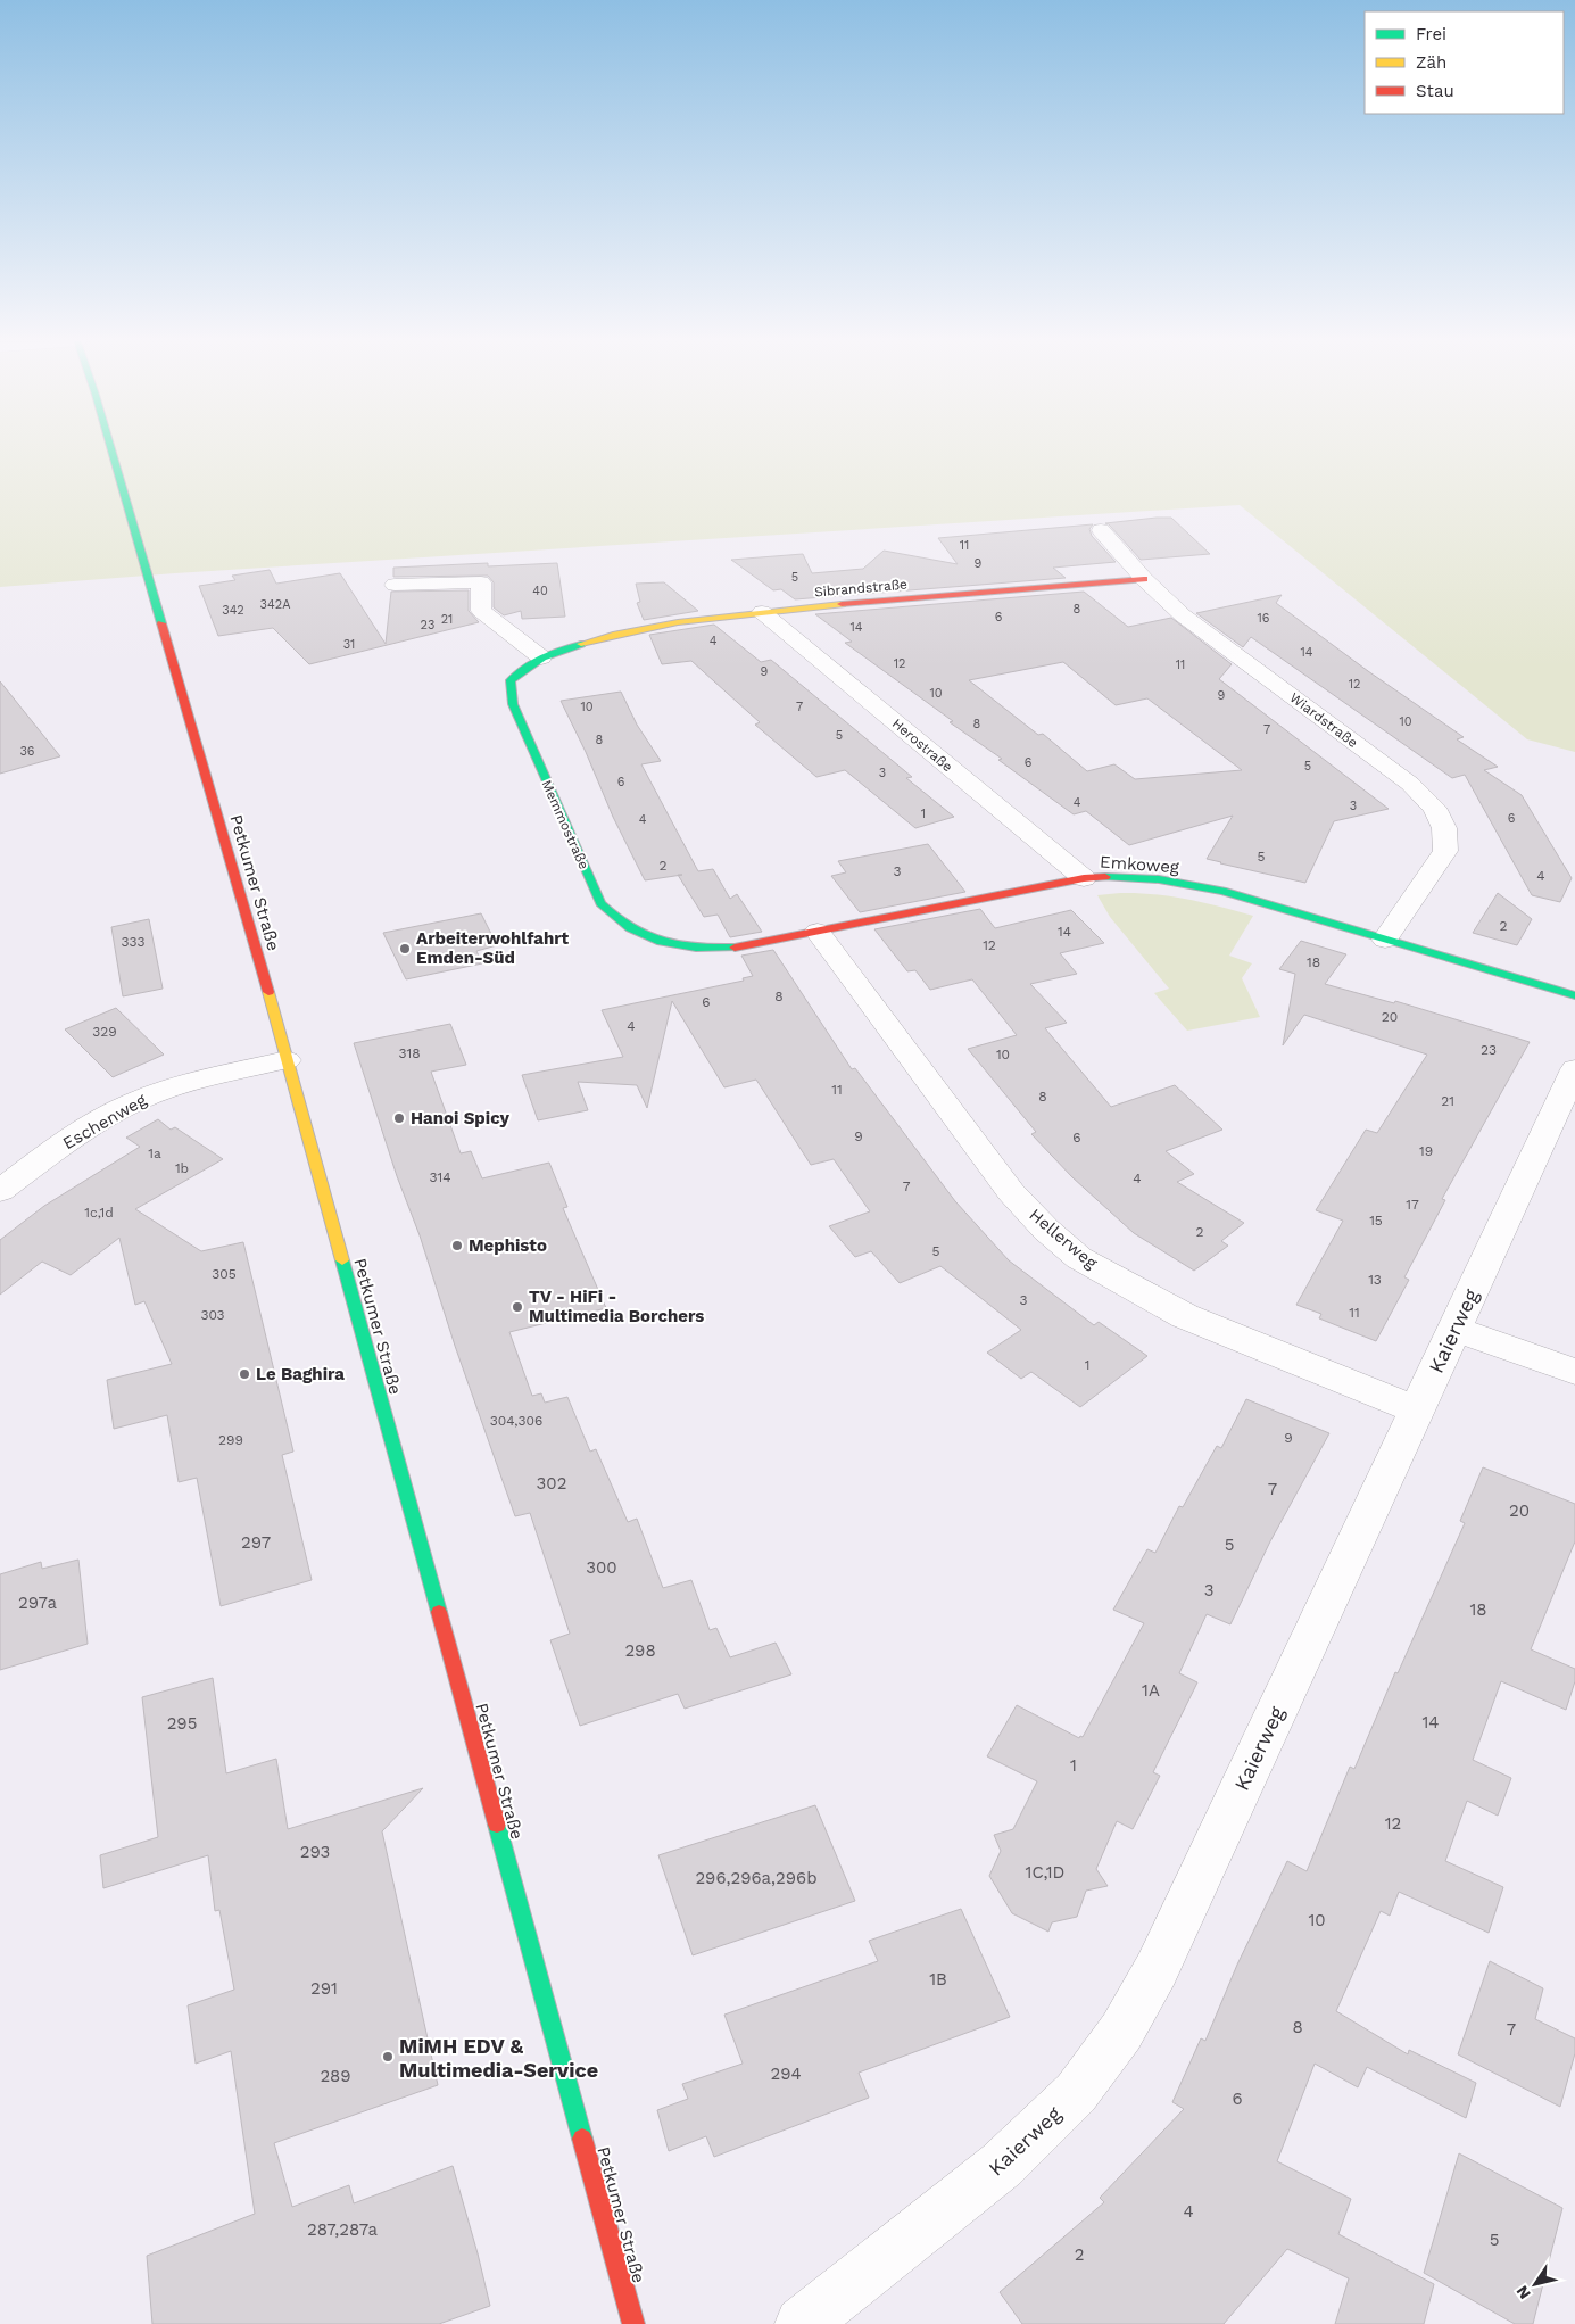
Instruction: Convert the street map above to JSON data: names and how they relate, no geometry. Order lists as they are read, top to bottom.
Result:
{
  "streets": {
    "main road": [
      "Sibrandstraße",
      "Memmostraße",
      "Emkoweg",
      "Petkumer Straße"
    ],
    "street": [
      "Wiardstraße",
      "Herostraße",
      "Eschenweg",
      "Hellerweg",
      "Kaierweg"
    ]
  },
  "crossings": [
    ["Sibrandstraße", "Wiardstraße"],
    ["Sibrandstraße", "Herostraße"],
    ["Sibrandstraße", "Memmostraße"],
    ["Wiardstraße", "Emkoweg"],
    ["Herostraße", "Emkoweg"],
    ["Memmostraße", "Emkoweg"],
    ["Emkoweg", "Hellerweg"],
    ["Petkumer Straße", "Eschenweg"],
    ["Hellerweg", "Kaierweg"]
  ],
  "places": [
    "Arbeiterwohlfahrt Emden-Süd",
    "Hanoi Spicy",
    "Mephisto",
    "TV - HiFi - Multimedia Borchers",
    "Le Baghira",
    "MiMH EDV & Multimedia-Service"
  ],
  "house_numbers": [
    "11",
    "9",
    "5",
    "40",
    "342A",
    "8",
    "342",
    "6",
    "16",
    "21",
    "23",
    "14",
    "4",
    "31",
    "14",
    "12",
    "11",
    "9",
    "12",
    "10",
    "9",
    "10",
    "7",
    "10",
    "8",
    "7",
    "5",
    "8",
    "36",
    "6",
    "5",
    "3",
    "6",
    "4",
    "3",
    "1",
    "6",
    "4",
    "5",
    "2",
    "3",
    "4",
    "2",
    "14",
    "333",
    "12",
    "18",
    "8",
    "6",
    "20",
    "4",
    "329",
    "23",
    "318",
    "10",
    "11",
    "8",
    "21",
    "9",
    "6",
    "19",
    "1a",
    "1b",
    "314",
    "4",
    "7",
    "17",
    "1c,1d",
    "15",
    "2",
    "5",
    "305",
    "13",
    "3",
    "11",
    "303",
    "1",
    "304,306",
    "9",
    "299",
    "302",
    "7",
    "20",
    "297",
    "5",
    "300",
    "3",
    "297a",
    "18",
    "298",
    "1A",
    "14",
    "295",
    "1",
    "12",
    "293",
    "1C,1D",
    "296,296a,296b",
    "10",
    "1B",
    "291",
    "8",
    "7",
    "294",
    "289",
    "6",
    "4",
    "287,287a",
    "5",
    "2"
  ],
  "legend": ["Frei", "Zäh", "Stau"],
  "north": "bottom left"
}
